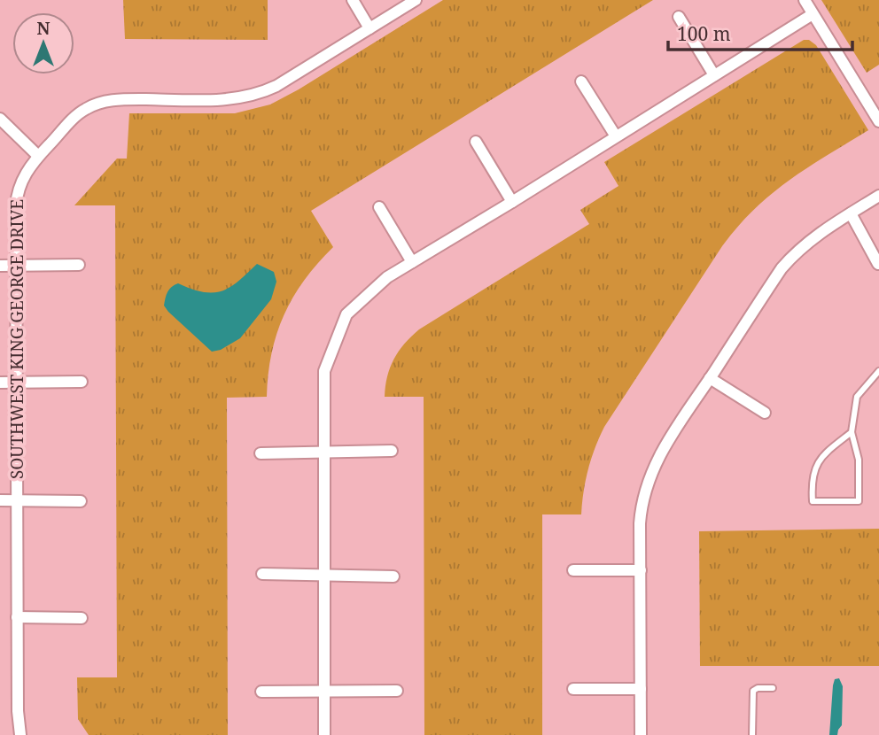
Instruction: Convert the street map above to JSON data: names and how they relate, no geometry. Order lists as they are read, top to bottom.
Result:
{
  "streets": {
    "street": ["SOUTHWEST KING GEORGE DRIVE"]
  },
  "scale_bar": "100 m",
  "north": "top"
}
